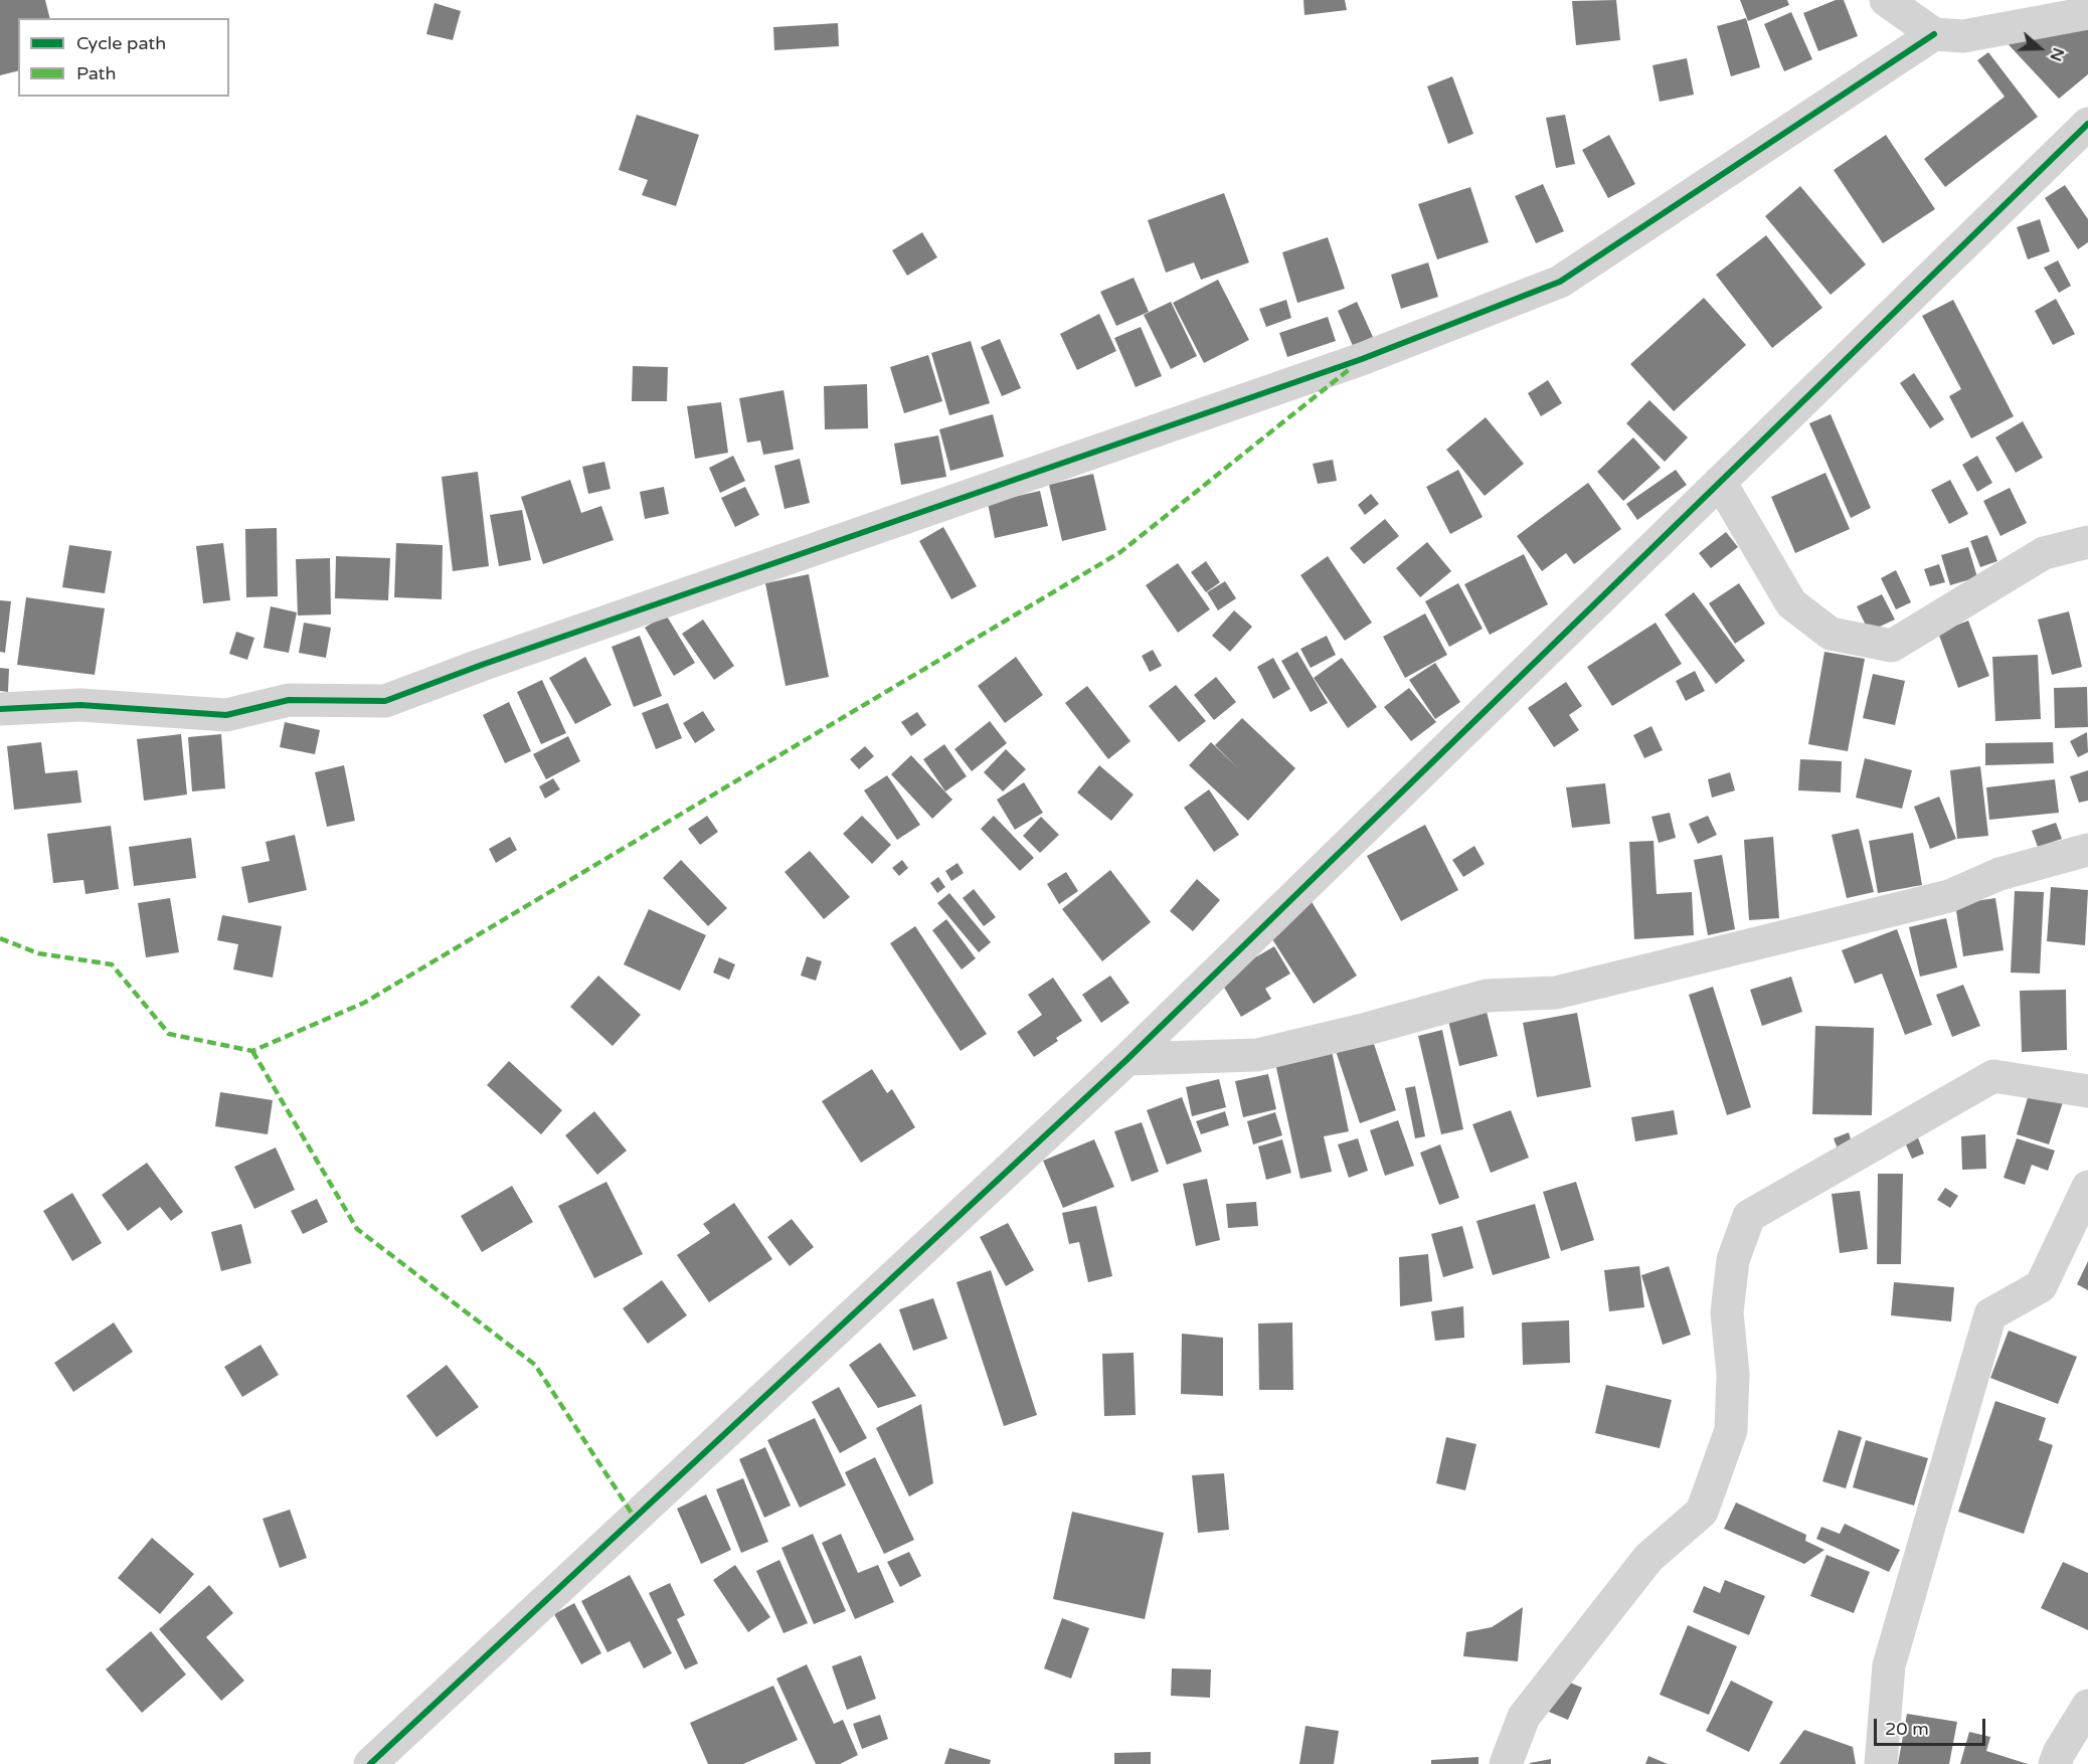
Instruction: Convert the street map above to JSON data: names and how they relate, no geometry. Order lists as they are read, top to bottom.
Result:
{
  "legend": ["Cycle path", "Path"],
  "scale_bar": "20 m",
  "north": "right"
}
